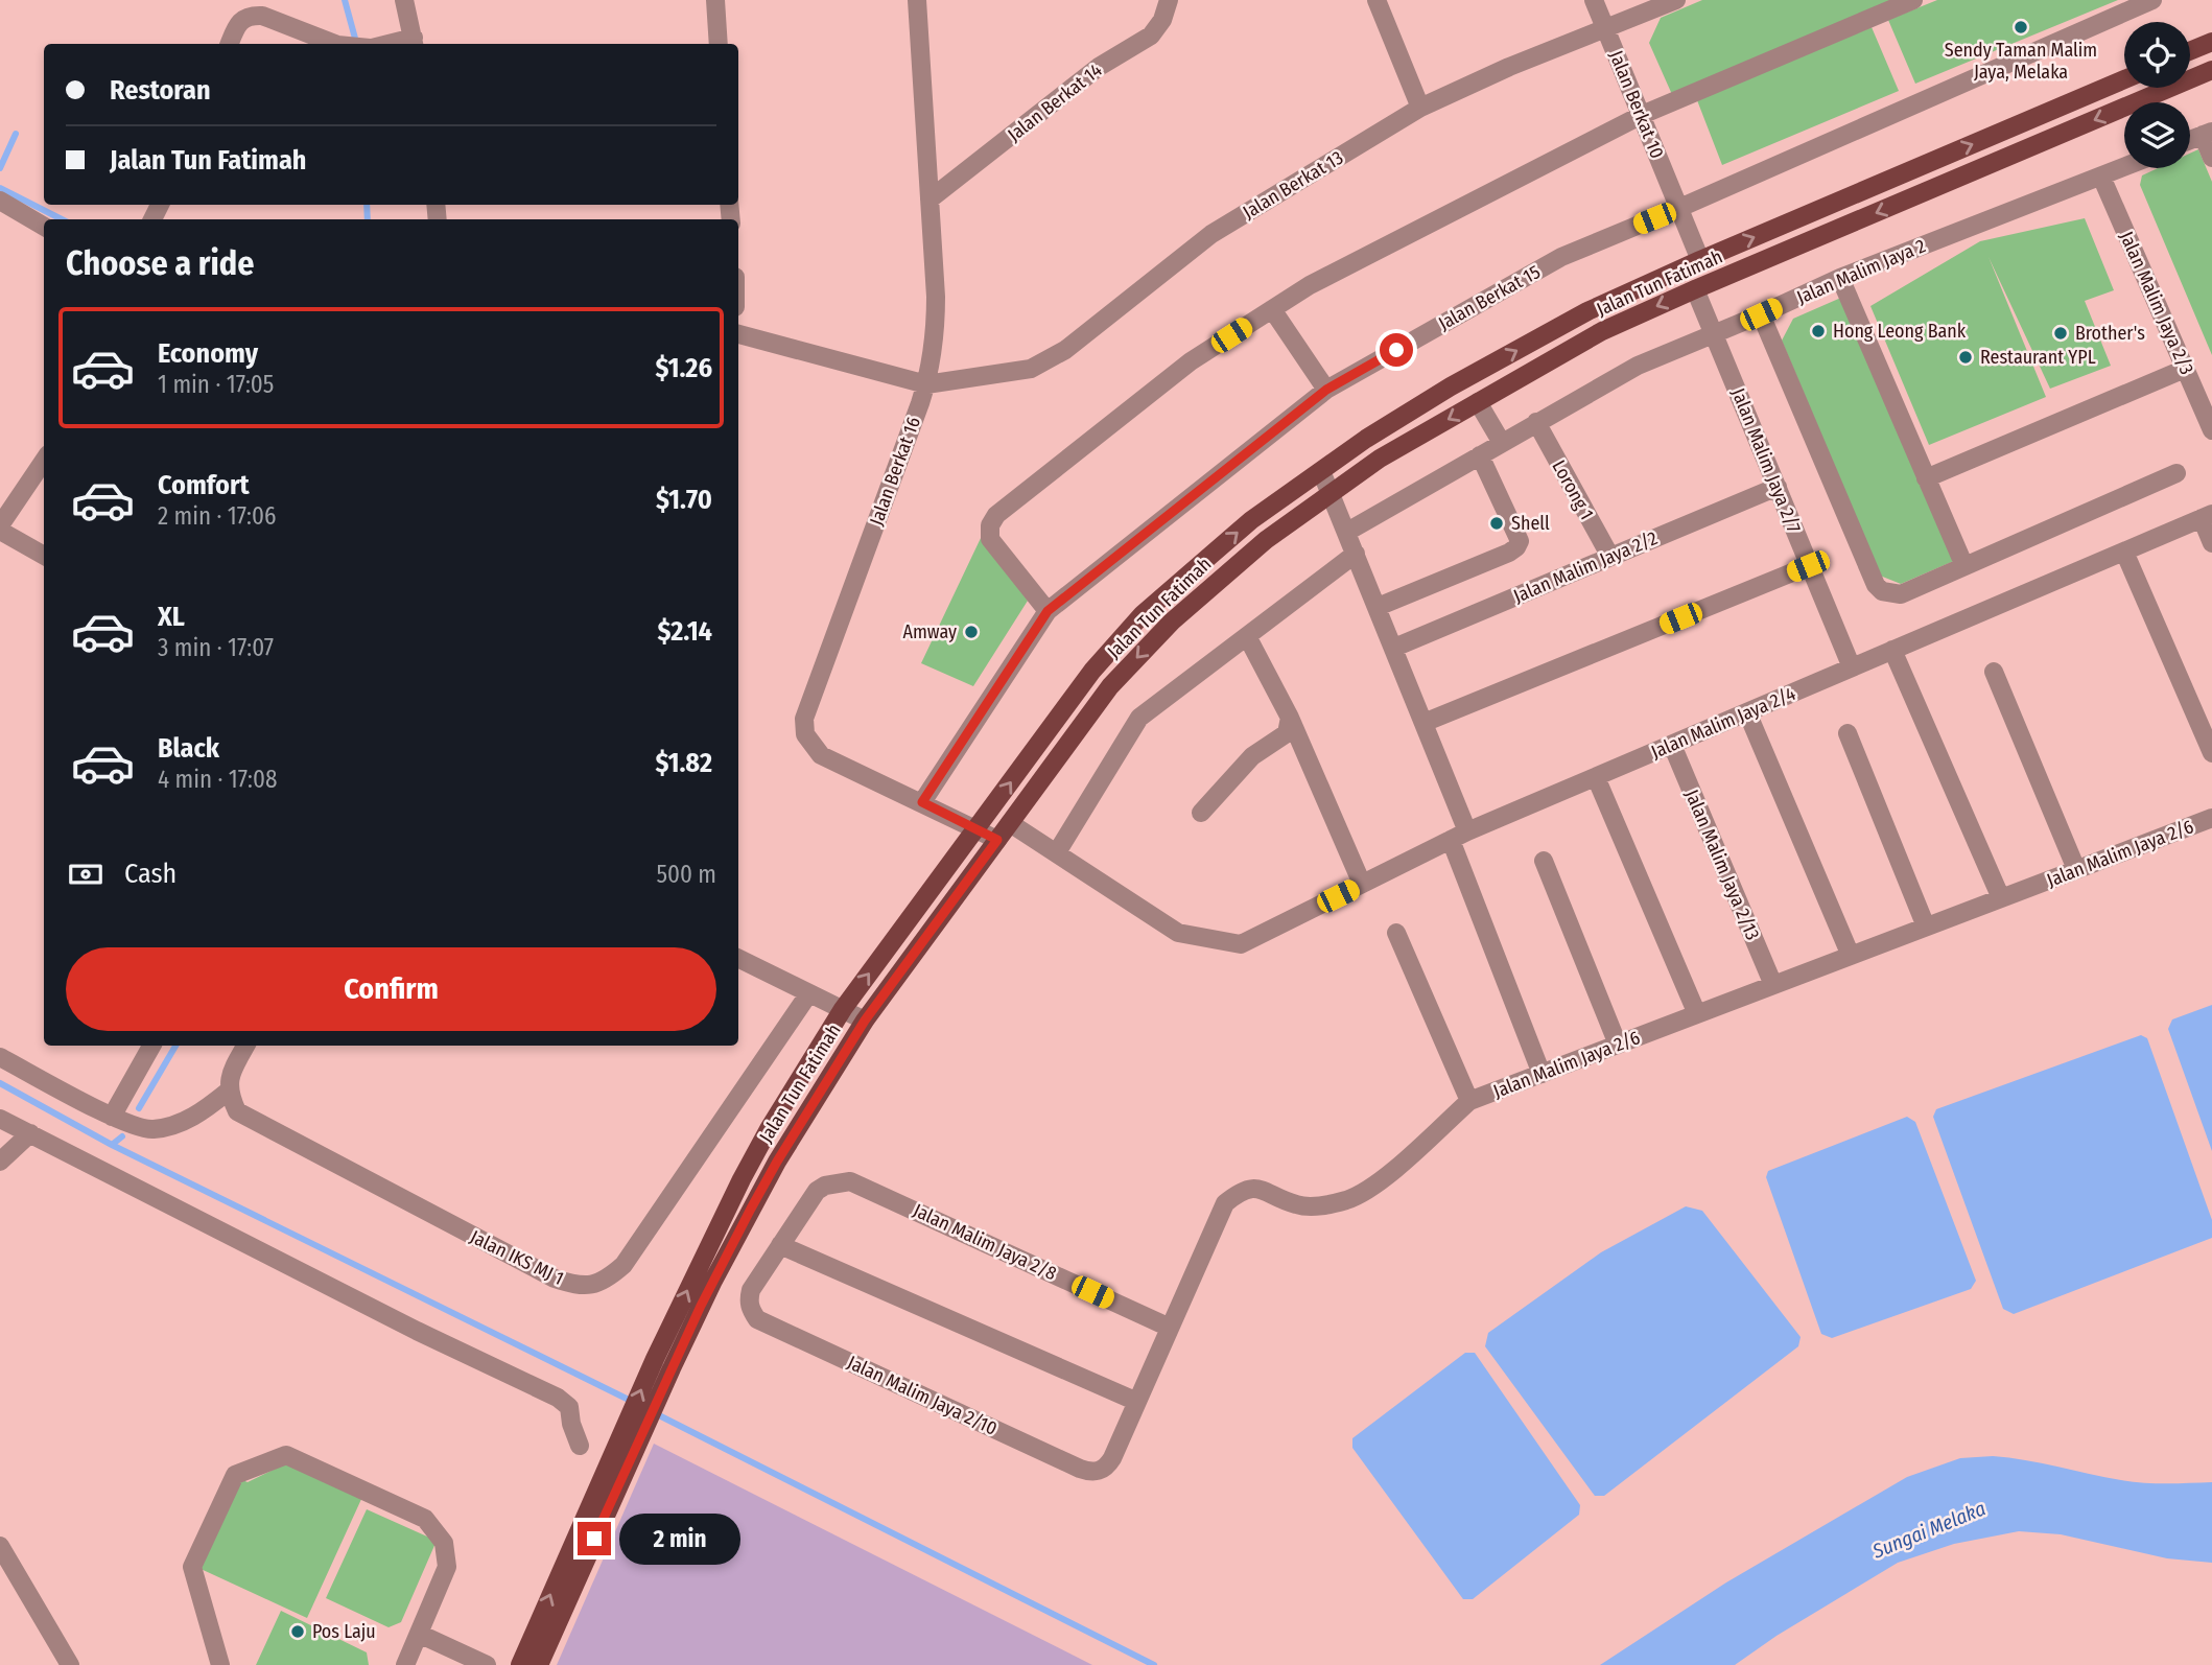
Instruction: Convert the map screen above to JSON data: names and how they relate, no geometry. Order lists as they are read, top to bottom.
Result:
{
  "streets": {
    "main road": ["Jalan Tun Fatimah"],
    "street": [
      "Jalan Berkat 14",
      "Jalan Berkat 10",
      "Jalan Berkat 13",
      "Jalan Malim Jaya 2",
      "Jalan Berkat 15",
      "Jalan Malim Jaya 2/3",
      "Jalan Malim Jaya 2/7",
      "Jalan Berkat 16",
      "Lorong 1",
      "Jalan Malim Jaya 2/2",
      "Jalan Malim Jaya 2/4",
      "Jalan Malim Jaya 2/6",
      "Jalan Malim Jaya 2/13",
      "Jalan Malim Jaya 2/8",
      "Jalan IKS MJ 1",
      "Jalan Malim Jaya 2/10"
    ]
  },
  "crossings": [
    ["Jalan Berkat 14", "Jalan Berkat 16"],
    ["Jalan Berkat 10", "Jalan Berkat 13"],
    ["Jalan Berkat 10", "Jalan Tun Fatimah"],
    ["Jalan Berkat 10", "Jalan Berkat 15"],
    ["Jalan Berkat 13", "Jalan Berkat 16"],
    ["Jalan Malim Jaya 2", "Jalan Malim Jaya 2/3"],
    ["Jalan Malim Jaya 2", "Jalan Malim Jaya 2/7"],
    ["Jalan Malim Jaya 2", "Lorong 1"],
    ["Jalan Tun Fatimah", "Jalan Malim Jaya 2/7"],
    ["Jalan Tun Fatimah", "Jalan Berkat 16"],
    ["Jalan Berkat 15", "Jalan Berkat 16"],
    ["Jalan Malim Jaya 2/7", "Jalan Malim Jaya 2/2"],
    ["Jalan Malim Jaya 2/7", "Jalan Malim Jaya 2/4"],
    ["Lorong 1", "Jalan Malim Jaya 2/2"],
    ["Jalan Malim Jaya 2/4", "Jalan Malim Jaya 2/13"],
    ["Jalan Malim Jaya 2/6", "Jalan Malim Jaya 2/13"],
    ["Jalan Malim Jaya 2/6", "Jalan Malim Jaya 2/8"],
    ["Jalan Malim Jaya 2/6", "Jalan Malim Jaya 2/10"],
    ["Jalan Malim Jaya 2/8", "Jalan Malim Jaya 2/10"]
  ],
  "water": ["Sungai Melaka"],
  "places": [
    "Sendy Taman Malim Jaya, Melaka",
    "Hong Leong Bank",
    "Brother's",
    "Restaurant YPL",
    "Shell",
    "Amway",
    "Pos Laju"
  ],
  "page": {
    "banner": ["Restoran", "Jalan Tun Fatimah"],
    "heading": "Choose a ride",
    "list": [
      {
        "name": "Economy",
        "note": "1 min · 17:05",
        "value": "$1.26"
      },
      {
        "name": "Comfort",
        "note": "2 min · 17:06",
        "value": "$1.70"
      },
      {
        "name": "XL",
        "note": "3 min · 17:07",
        "value": "$2.14"
      },
      {
        "name": "Black",
        "note": "4 min · 17:08",
        "value": "$1.82"
      }
    ],
    "pay": ["Cash", "500 m"],
    "buttons": "Confirm",
    "bubble": "2 min"
  }
}
